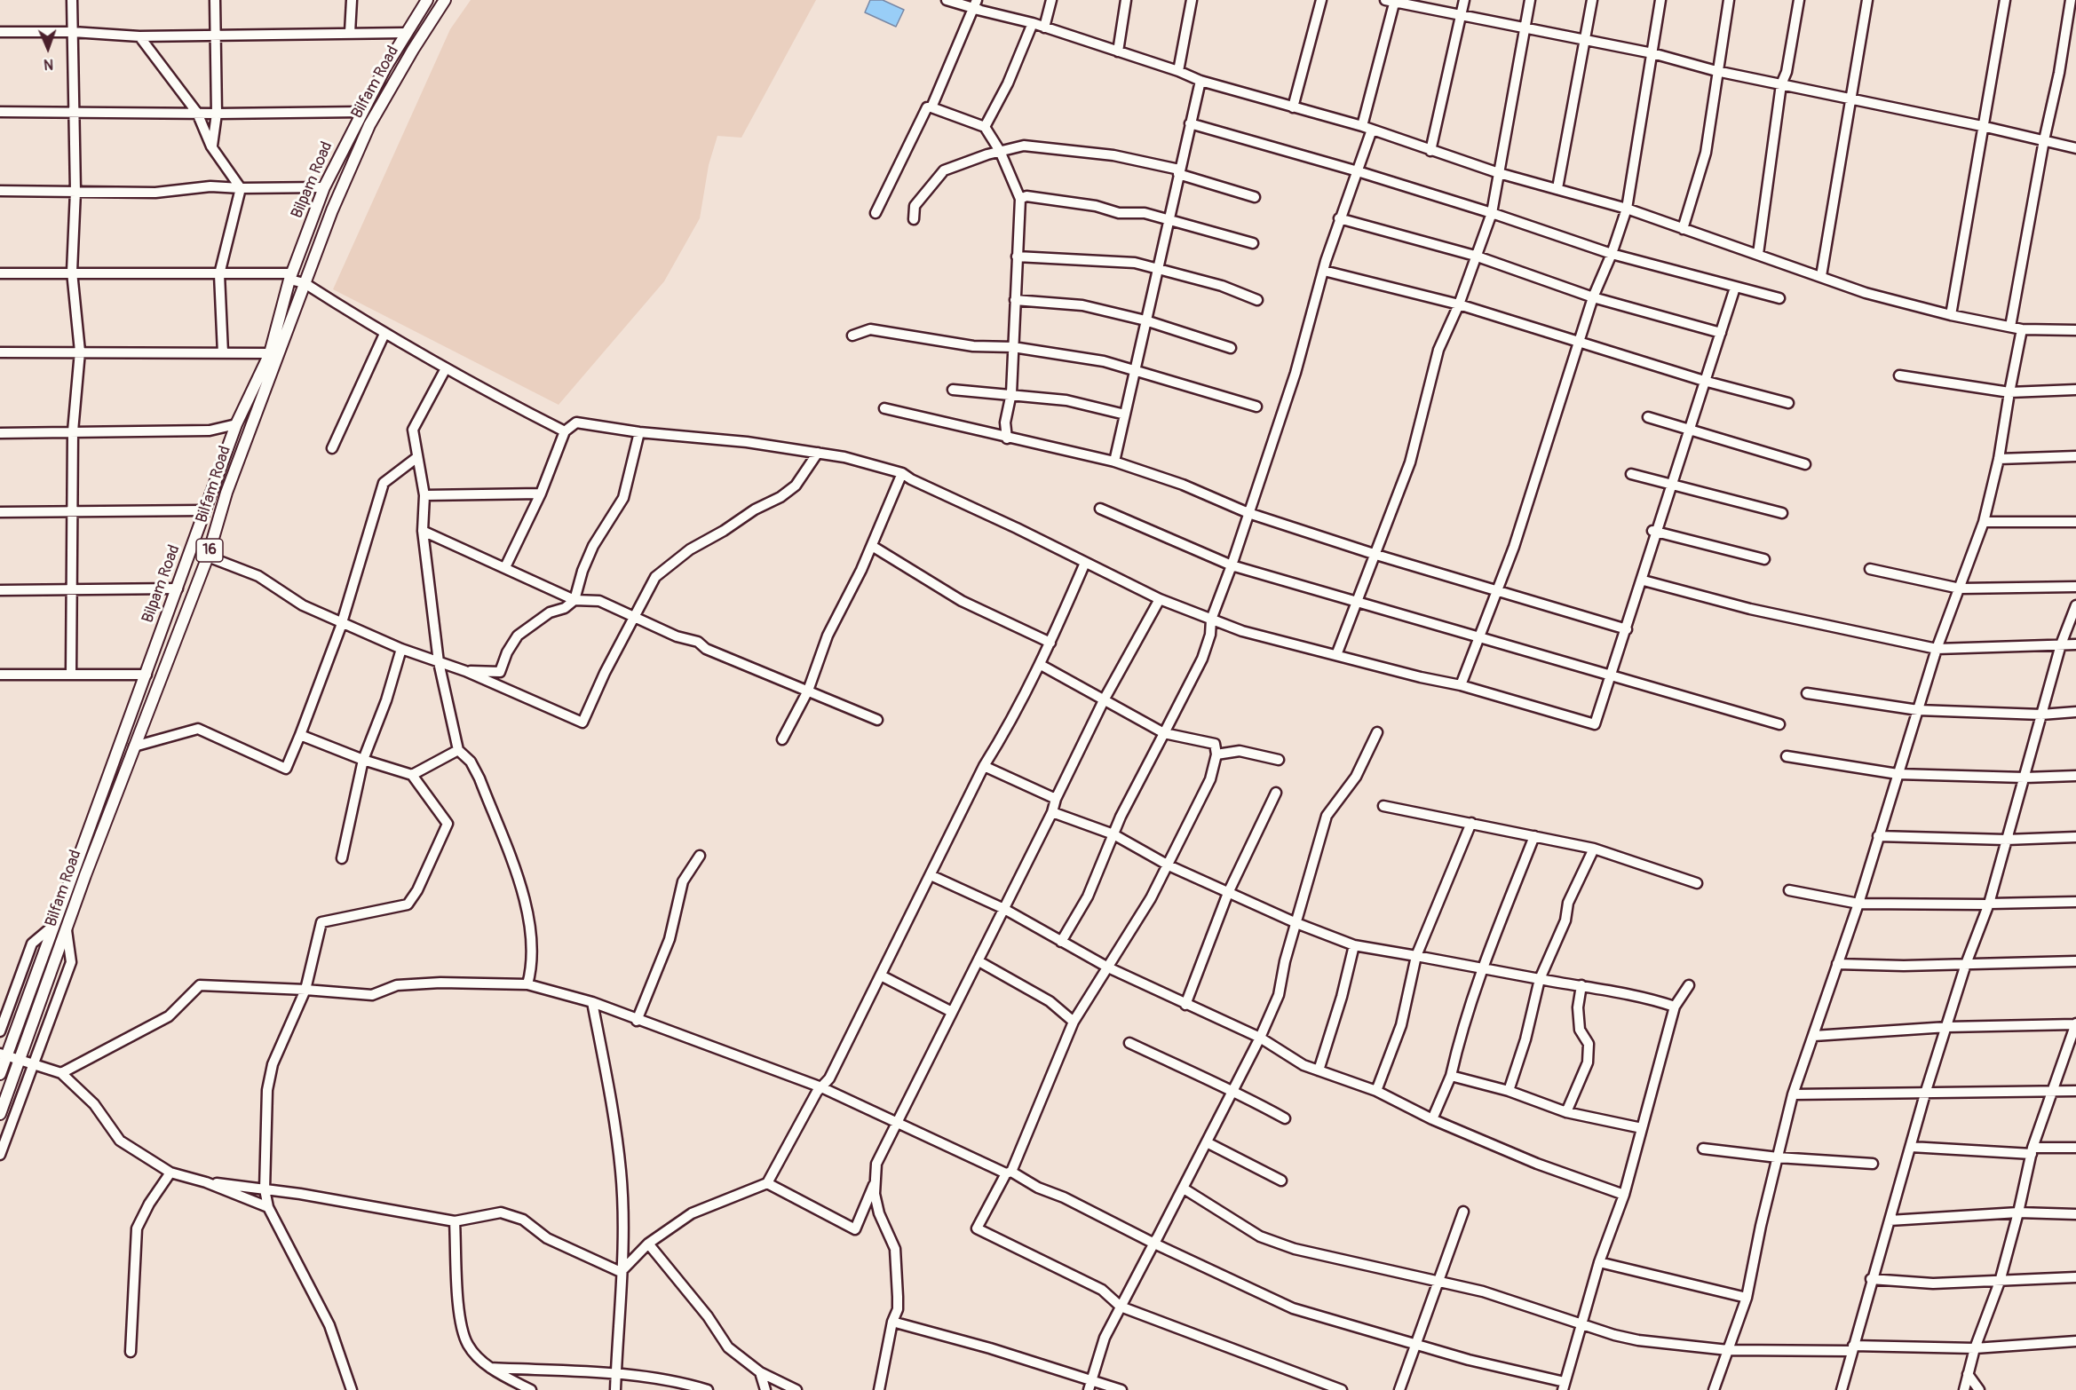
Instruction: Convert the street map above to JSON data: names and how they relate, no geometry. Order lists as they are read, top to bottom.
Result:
{
  "streets": {
    "main road": ["Bilfam Road", "Bilpam Road", "16"]
  },
  "crossings": [
    ["Bilfam Road", "Bilpam Road"]
  ],
  "north": "bottom"
}
